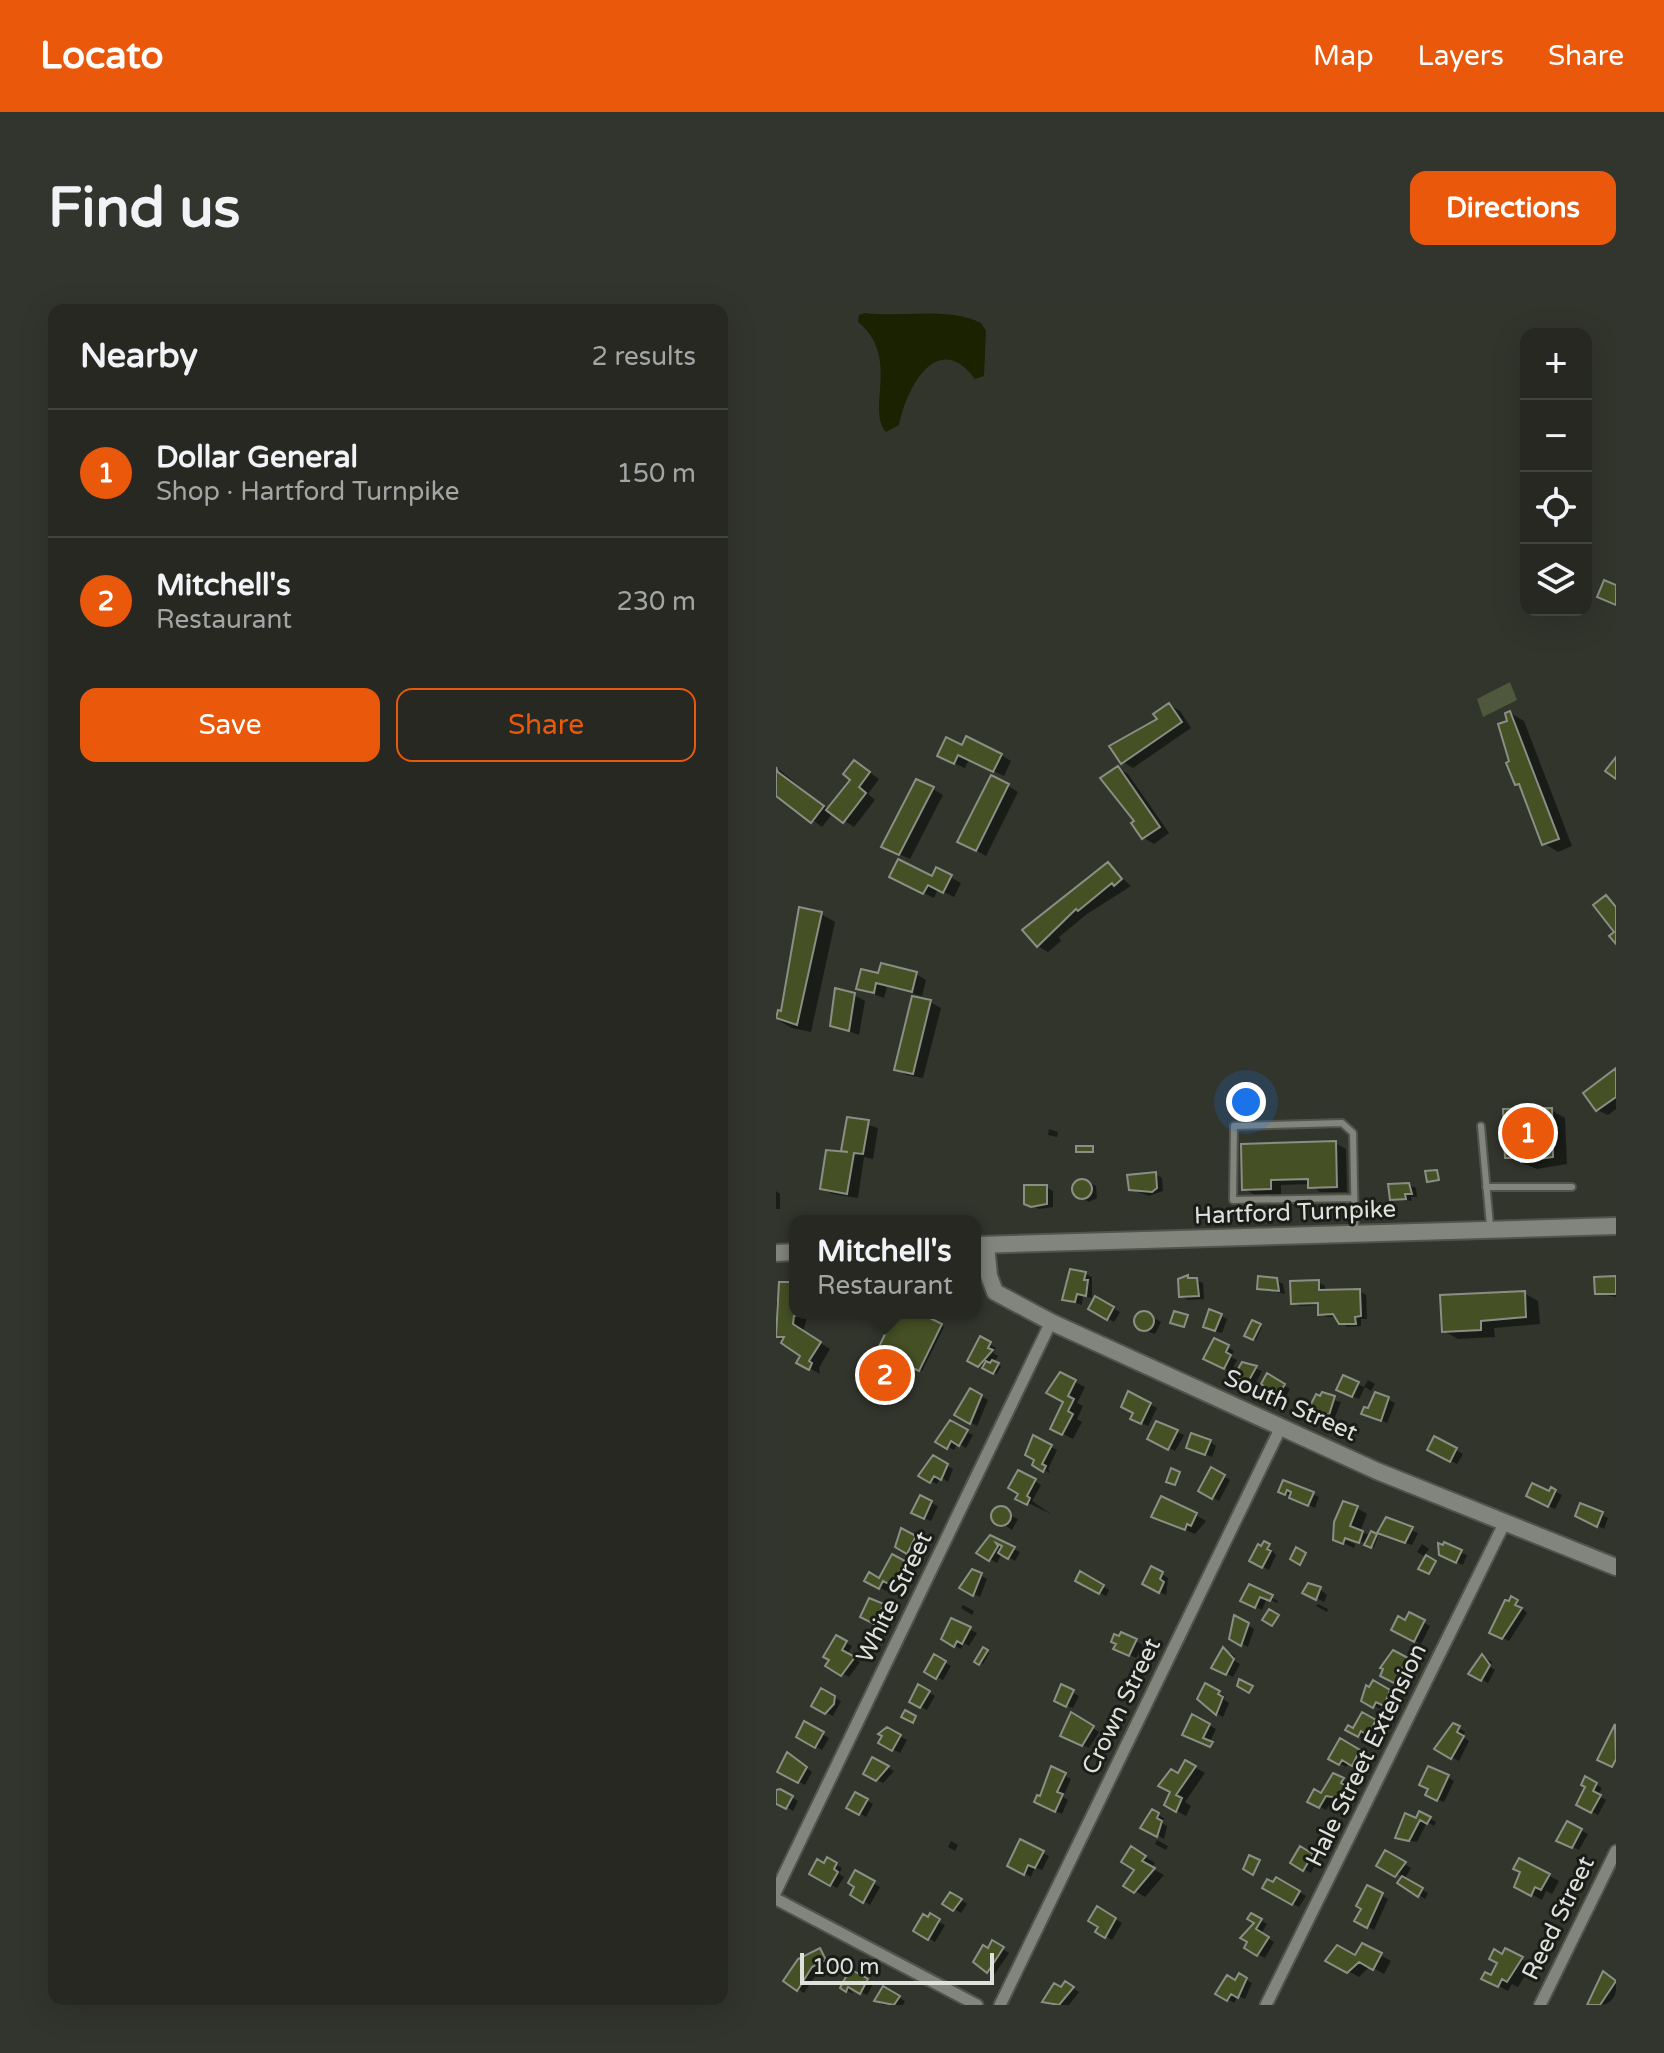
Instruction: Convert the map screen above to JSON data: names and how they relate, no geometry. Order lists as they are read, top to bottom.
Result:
{
  "streets": {
    "street": [
      "Hartford Turnpike",
      "South Street",
      "White Street",
      "Crown Street",
      "Hale Street Extension",
      "Reed Street"
    ]
  },
  "crossings": [
    ["South Street", "White Street"],
    ["South Street", "Crown Street"],
    ["South Street", "Hale Street Extension"]
  ],
  "scale_bar": "100 m",
  "page": {
    "header": "Locato",
    "nav": ["Map", "Layers", "Share"],
    "buttons": [
      "Directions",
      ["Save", "Share"]
    ],
    "title": "Find us",
    "heading": ["Nearby", "2 results"],
    "map_buttons": ["+", "−"],
    "list": [
      {
        "mark": "1",
        "name": "Dollar General",
        "note": "Shop · Hartford Turnpike",
        "value": "150 m"
      },
      {
        "mark": "2",
        "name": "Mitchell's",
        "note": "Restaurant",
        "value": "230 m"
      }
    ],
    "pins": ["1", "2"],
    "popup": ["Mitchell's", "Restaurant"],
    "scale": "100 m"
  }
}
